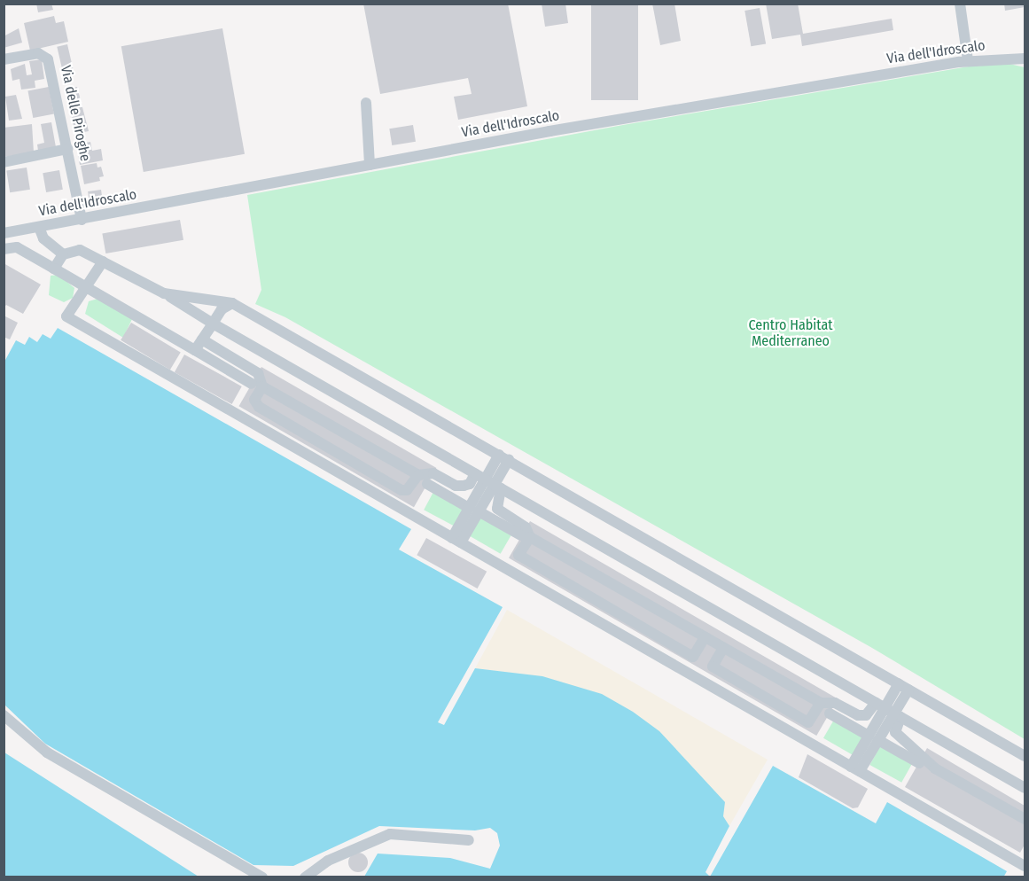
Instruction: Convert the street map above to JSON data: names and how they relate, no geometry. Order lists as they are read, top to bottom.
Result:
{
  "streets": {
    "street": ["Via dell'Idroscalo", "Via delle Piroghe"]
  },
  "crossings": [
    ["Via dell'Idroscalo", "Via delle Piroghe"]
  ],
  "parks": ["Centro Habitat Mediterraneo"]
}
